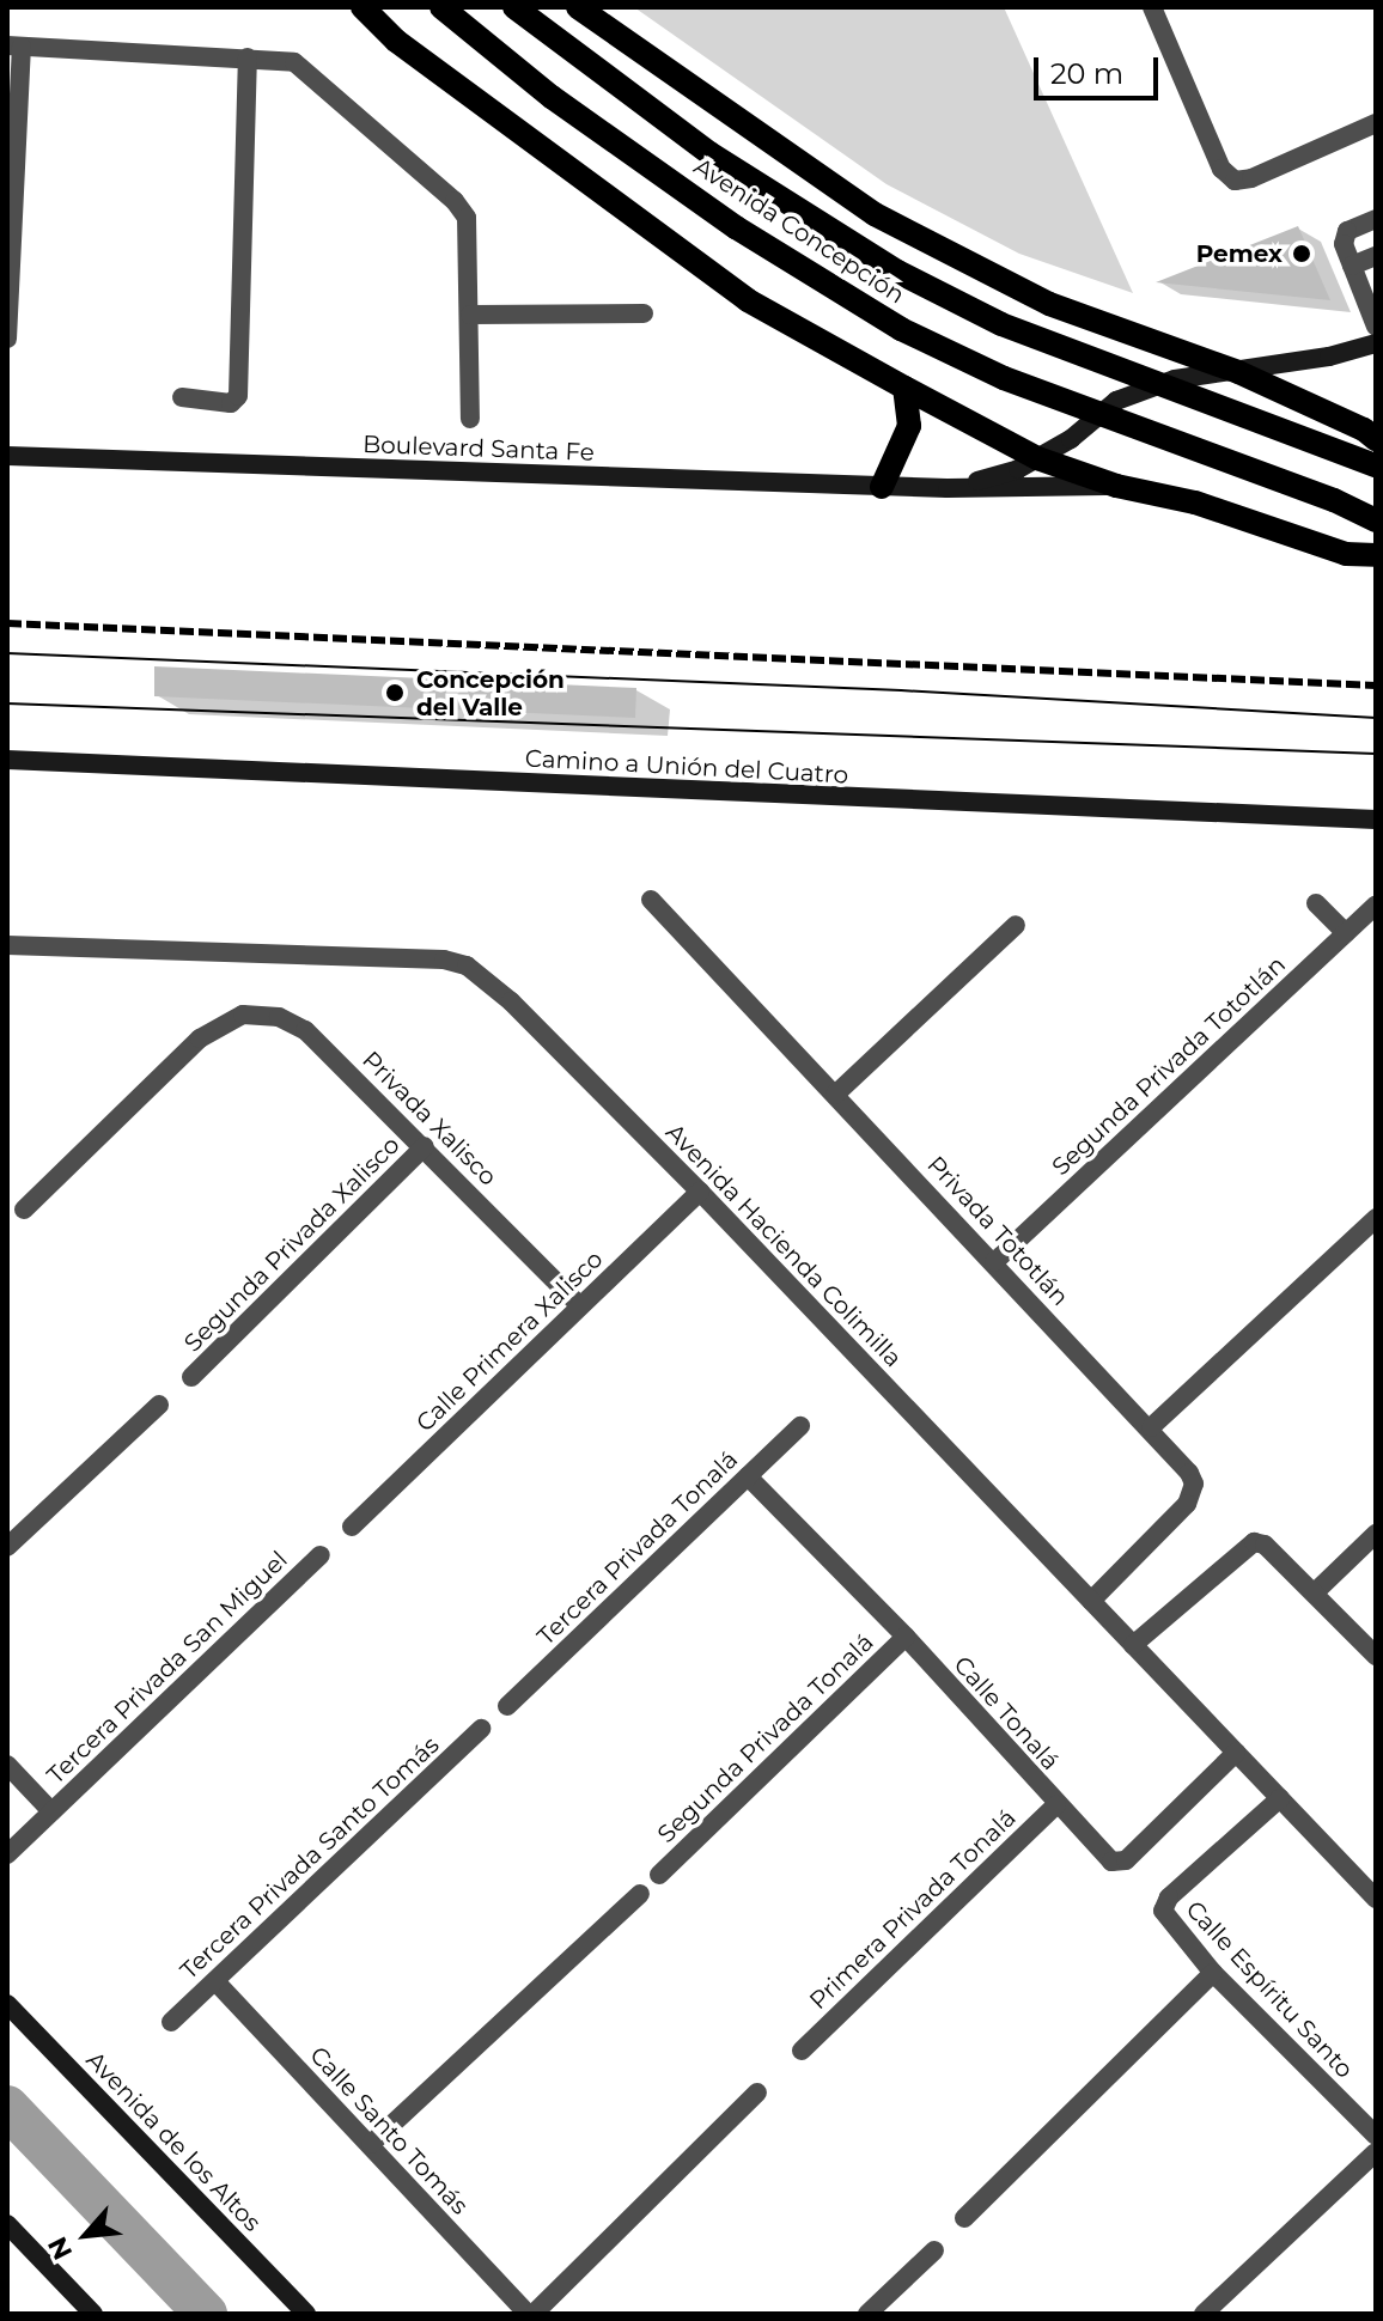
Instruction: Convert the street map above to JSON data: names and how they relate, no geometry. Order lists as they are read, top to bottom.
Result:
{
  "streets": {
    "main road": ["Avenida Concepción"],
    "street": [
      "Boulevard Santa Fe",
      "Camino a Unión del Cuatro",
      "Segunda Privada Tototlán",
      "Privada Xalisco",
      "Privada Tototlán",
      "Segunda Privada Xalisco",
      "Avenida Hacienda Colimilla",
      "Calle Primera Xalisco",
      "Tercera Privada Tonalá",
      "Tercera Privada San Miguel",
      "Calle Tonalá",
      "Segunda Privada Tonalá",
      "Tercera Privada Santo Tomás",
      "Primera Privada Tonalá",
      "Calle Espíritu Santo",
      "Calle Santo Tomás",
      "Avenida de los Altos"
    ]
  },
  "crossings": [
    ["Segunda Privada Tototlán", "Privada Tototlán"],
    ["Privada Xalisco", "Segunda Privada Xalisco"],
    ["Privada Xalisco", "Calle Primera Xalisco"],
    ["Privada Tototlán", "Avenida Hacienda Colimilla"],
    ["Avenida Hacienda Colimilla", "Calle Primera Xalisco"],
    ["Avenida Hacienda Colimilla", "Calle Tonalá"],
    ["Avenida Hacienda Colimilla", "Calle Espíritu Santo"],
    ["Tercera Privada Tonalá", "Calle Tonalá"],
    ["Calle Tonalá", "Segunda Privada Tonalá"],
    ["Calle Tonalá", "Primera Privada Tonalá"],
    ["Tercera Privada Santo Tomás", "Calle Santo Tomás"]
  ],
  "places": ["Pemex", "Concepción del Valle"],
  "scale_bar": "20 m",
  "north": "bottom left"
}
